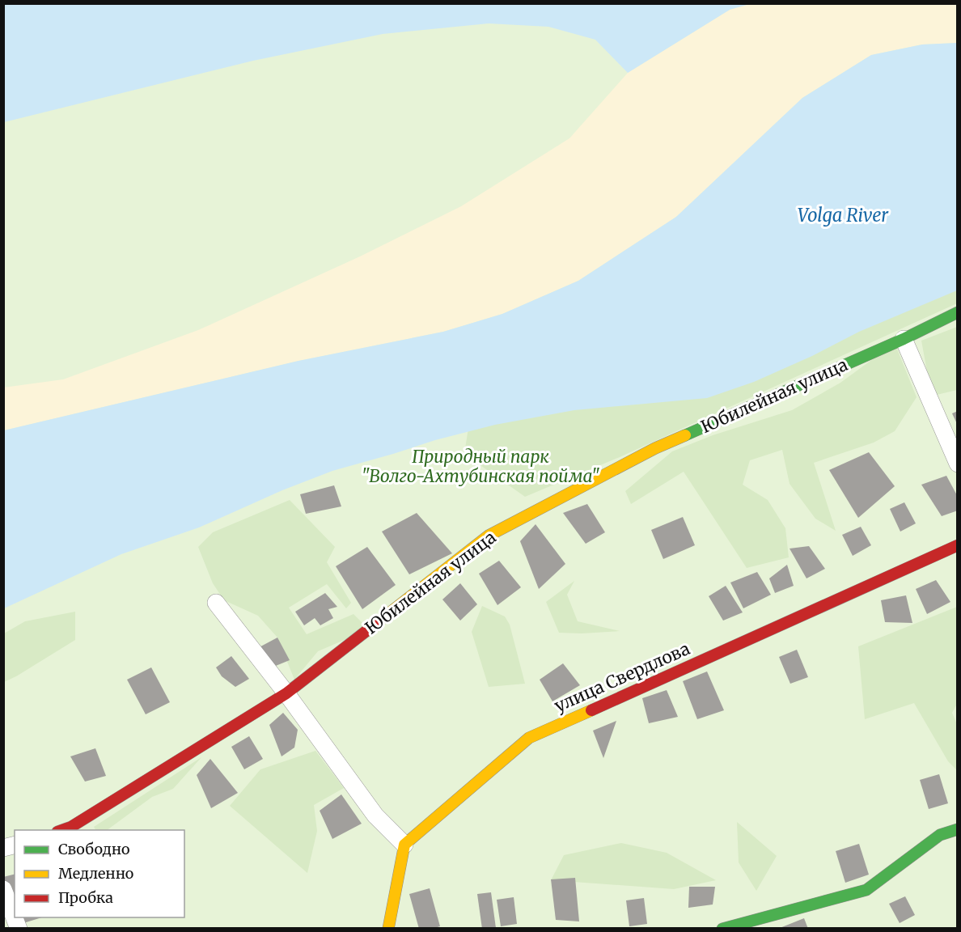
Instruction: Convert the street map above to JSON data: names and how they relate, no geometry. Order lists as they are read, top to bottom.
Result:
{
  "streets": {
    "street": ["Юбилейная улица", "улица Свердлова"]
  },
  "water": ["Volga River"],
  "parks": ["Природный парк \"Волго-Ахтубинская пойма\""],
  "legend": ["Свободно", "Медленно", "Пробка"]
}
